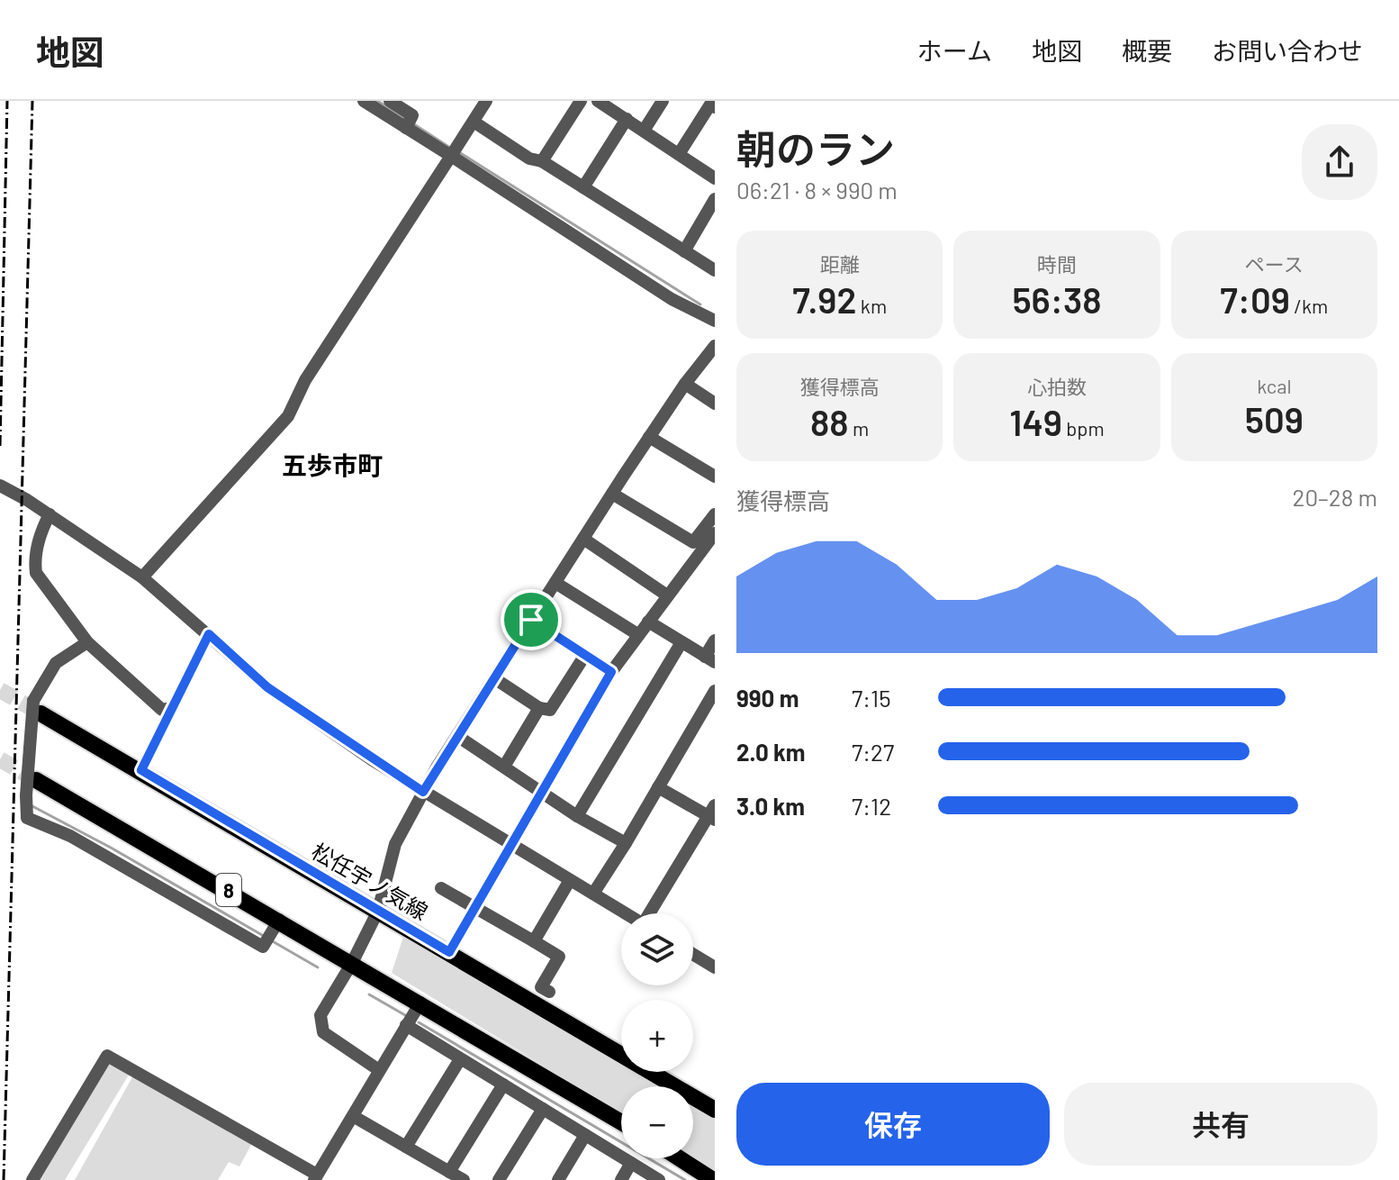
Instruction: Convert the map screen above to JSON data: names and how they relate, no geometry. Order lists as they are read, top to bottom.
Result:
{
  "streets": {
    "main road": ["松任宇ノ気線", "8"]
  },
  "districts": ["五歩市町"],
  "page": {
    "header": "地図",
    "nav": [
      "ホーム",
      "地図",
      "概要",
      "お問い合わせ"
    ],
    "heading": ["朝のラン", "06:21 · 8 × 990 m"],
    "stats": [
      ["距離", "7.92 km"],
      ["時間", "56:38"],
      ["ペース", "7:09 /km"],
      ["獲得標高", "88 m"],
      ["心拍数", "149 bpm"],
      ["kcal", "509"]
    ],
    "chart": ["獲得標高", "20–28 m"],
    "list": [
      {
        "name": "990 m",
        "note": "7:15"
      },
      {
        "name": "2.0 km",
        "note": "7:27"
      },
      {
        "name": "3.0 km",
        "note": "7:12"
      }
    ],
    "map_buttons": ["+", "−"],
    "buttons": ["保存", "共有"]
  }
}
